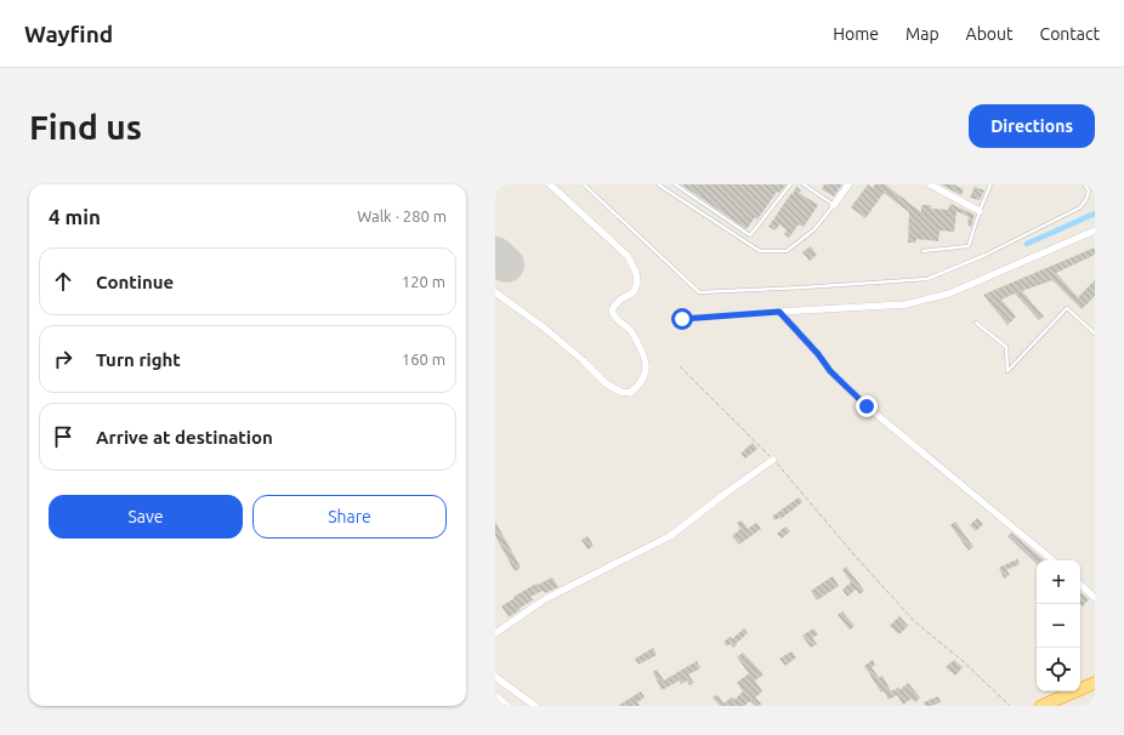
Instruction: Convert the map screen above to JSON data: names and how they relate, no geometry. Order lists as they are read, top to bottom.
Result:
{
  "page": {
    "header": "Wayfind",
    "nav": [
      "Home",
      "Map",
      "About",
      "Contact"
    ],
    "buttons": [
      "Directions",
      ["Save", "Share"]
    ],
    "title": "Find us",
    "heading": ["4 min", "Walk · 280 m"],
    "list": [
      ["Continue", "120 m"],
      ["Turn right", "160 m"],
      "Arrive at destination"
    ],
    "map_buttons": ["+", "−"]
  }
}
